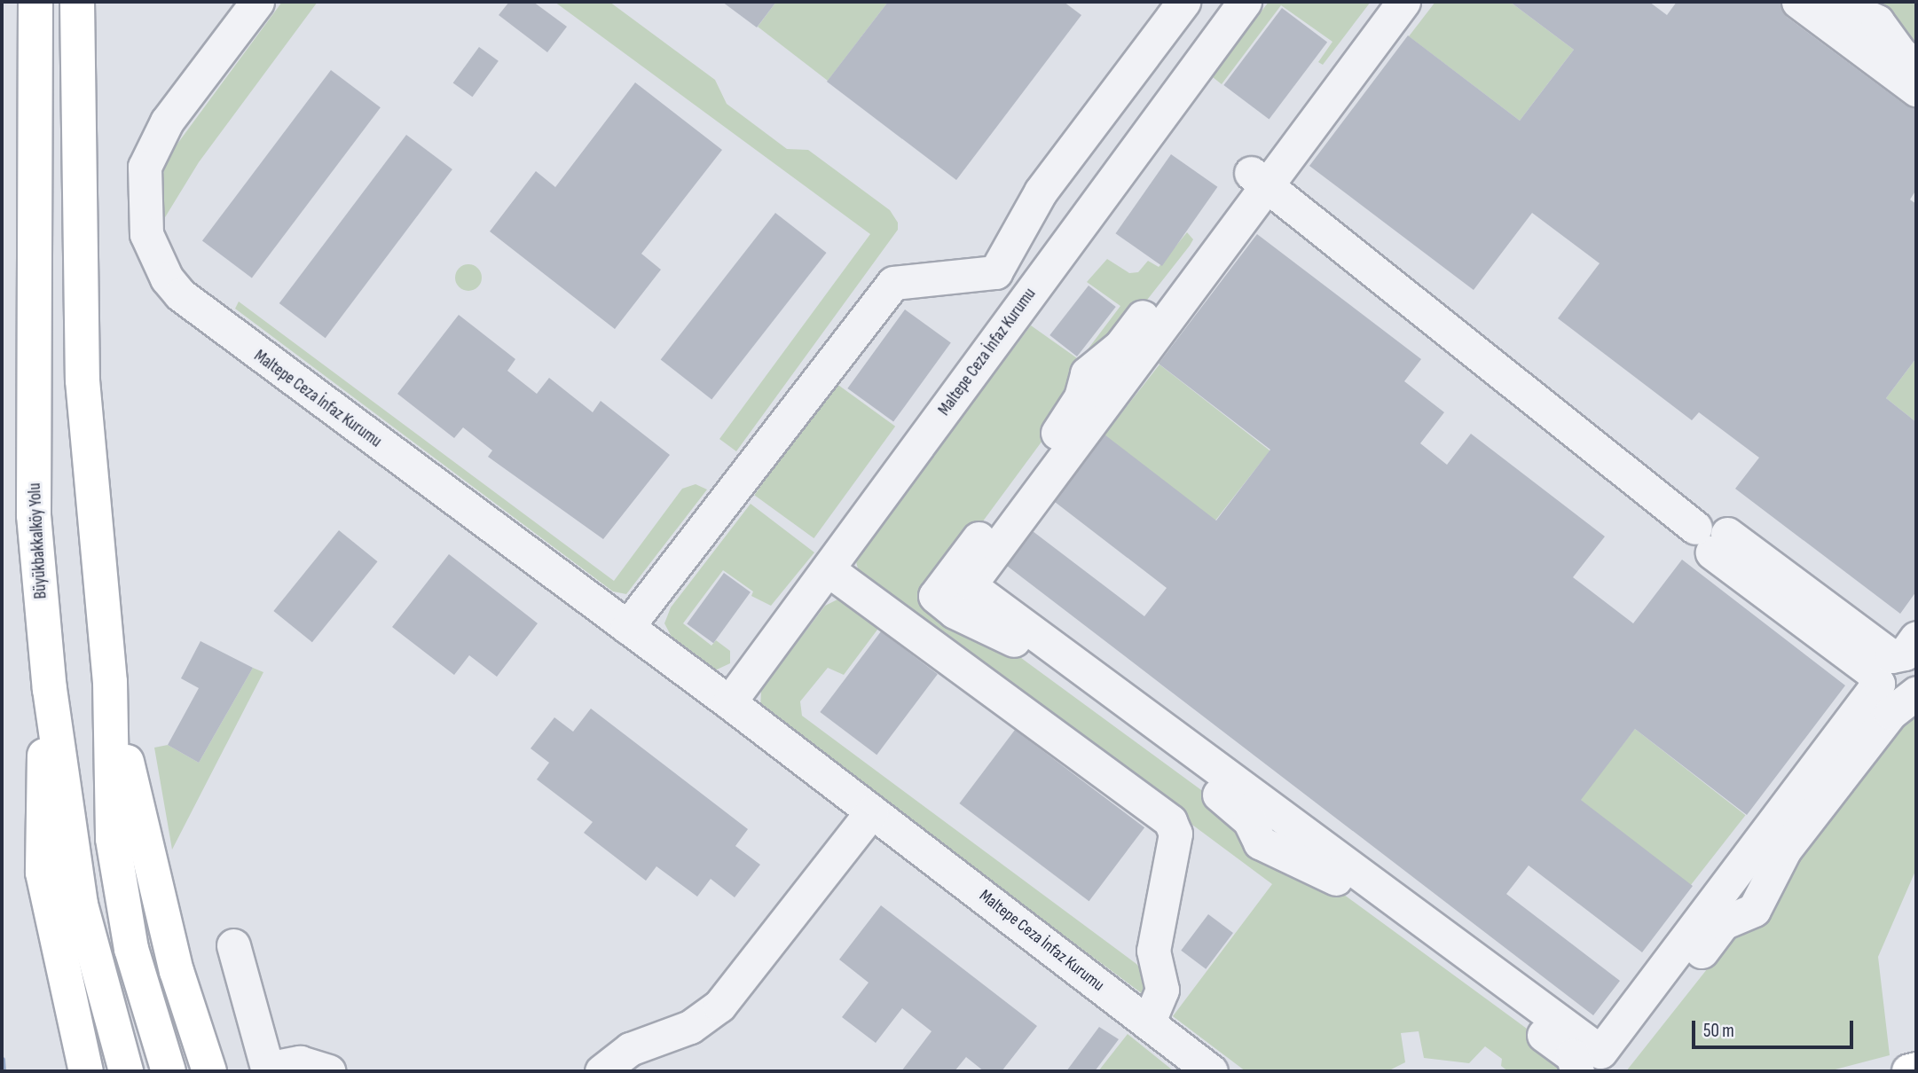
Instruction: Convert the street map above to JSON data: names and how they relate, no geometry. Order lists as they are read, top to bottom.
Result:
{
  "streets": {
    "main road": ["Büyükbakkalköy Yolu"],
    "lane": ["Maltepe Ceza İnfaz Kurumu"]
  },
  "scale_bar": "50 m"
}
